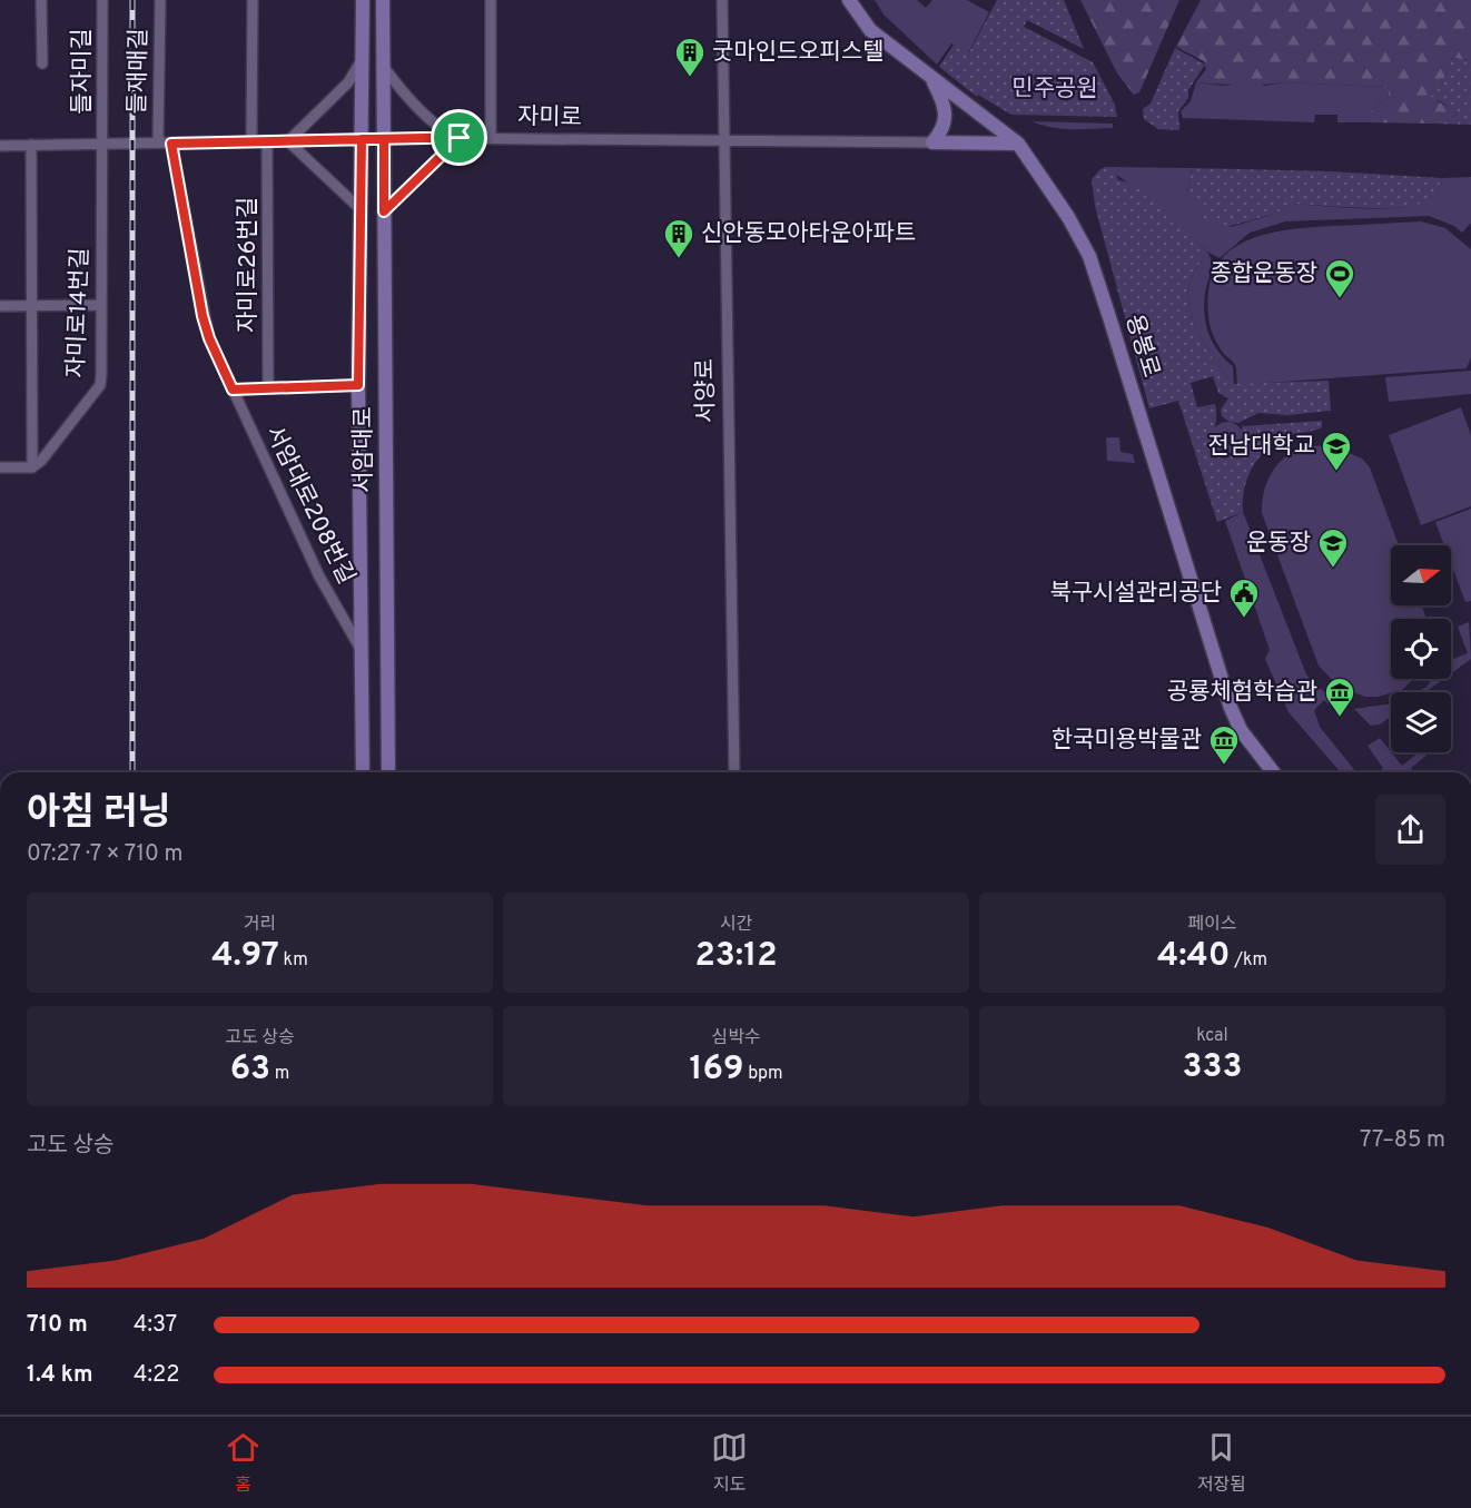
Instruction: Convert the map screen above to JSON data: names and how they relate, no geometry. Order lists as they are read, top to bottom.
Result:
{
  "streets": {
    "main road": ["자미로", "용봉로", "서암대로"],
    "street": [
      "들자미길",
      "들재매길",
      "자미로26번길",
      "자미로14번길",
      "서양로",
      "서암대로208번길"
    ]
  },
  "crossings": [
    ["들자미길", "자미로"],
    ["들자미길", "자미로14번길"],
    ["들재매길", "자미로"],
    ["자미로", "자미로26번길"],
    ["자미로", "자미로14번길"],
    ["자미로", "용봉로"],
    ["자미로", "서양로"],
    ["자미로", "서암대로"],
    ["자미로", "서암대로208번길"],
    ["자미로26번길", "서암대로"],
    ["서암대로", "서암대로208번길"]
  ],
  "parks": ["민주공원"],
  "places": {
    "building": ["굿마인드오피스텔", "신안동모아타운아파트"],
    "sports": ["종합운동장"],
    "school or university": ["전남대학교", "운동장"],
    "public building": ["북구시설관리공단"],
    "museum": ["공룡체험학습관", "한국미용박물관"]
  },
  "north": "right",
  "page": {
    "heading": ["아침 러닝", "07:27 · 7 × 710 m"],
    "stats": [
      ["거리", "4.97 km"],
      ["시간", "23:12"],
      ["페이스", "4:40 /km"],
      ["고도 상승", "63 m"],
      ["심박수", "169 bpm"],
      ["kcal", "333"]
    ],
    "chart": ["고도 상승", "77–85 m"],
    "list": [
      {
        "name": "710 m",
        "note": "4:37"
      },
      {
        "name": "1.4 km",
        "note": "4:22"
      }
    ],
    "tabs": ["홈", "지도", "저장됨"]
  }
}
